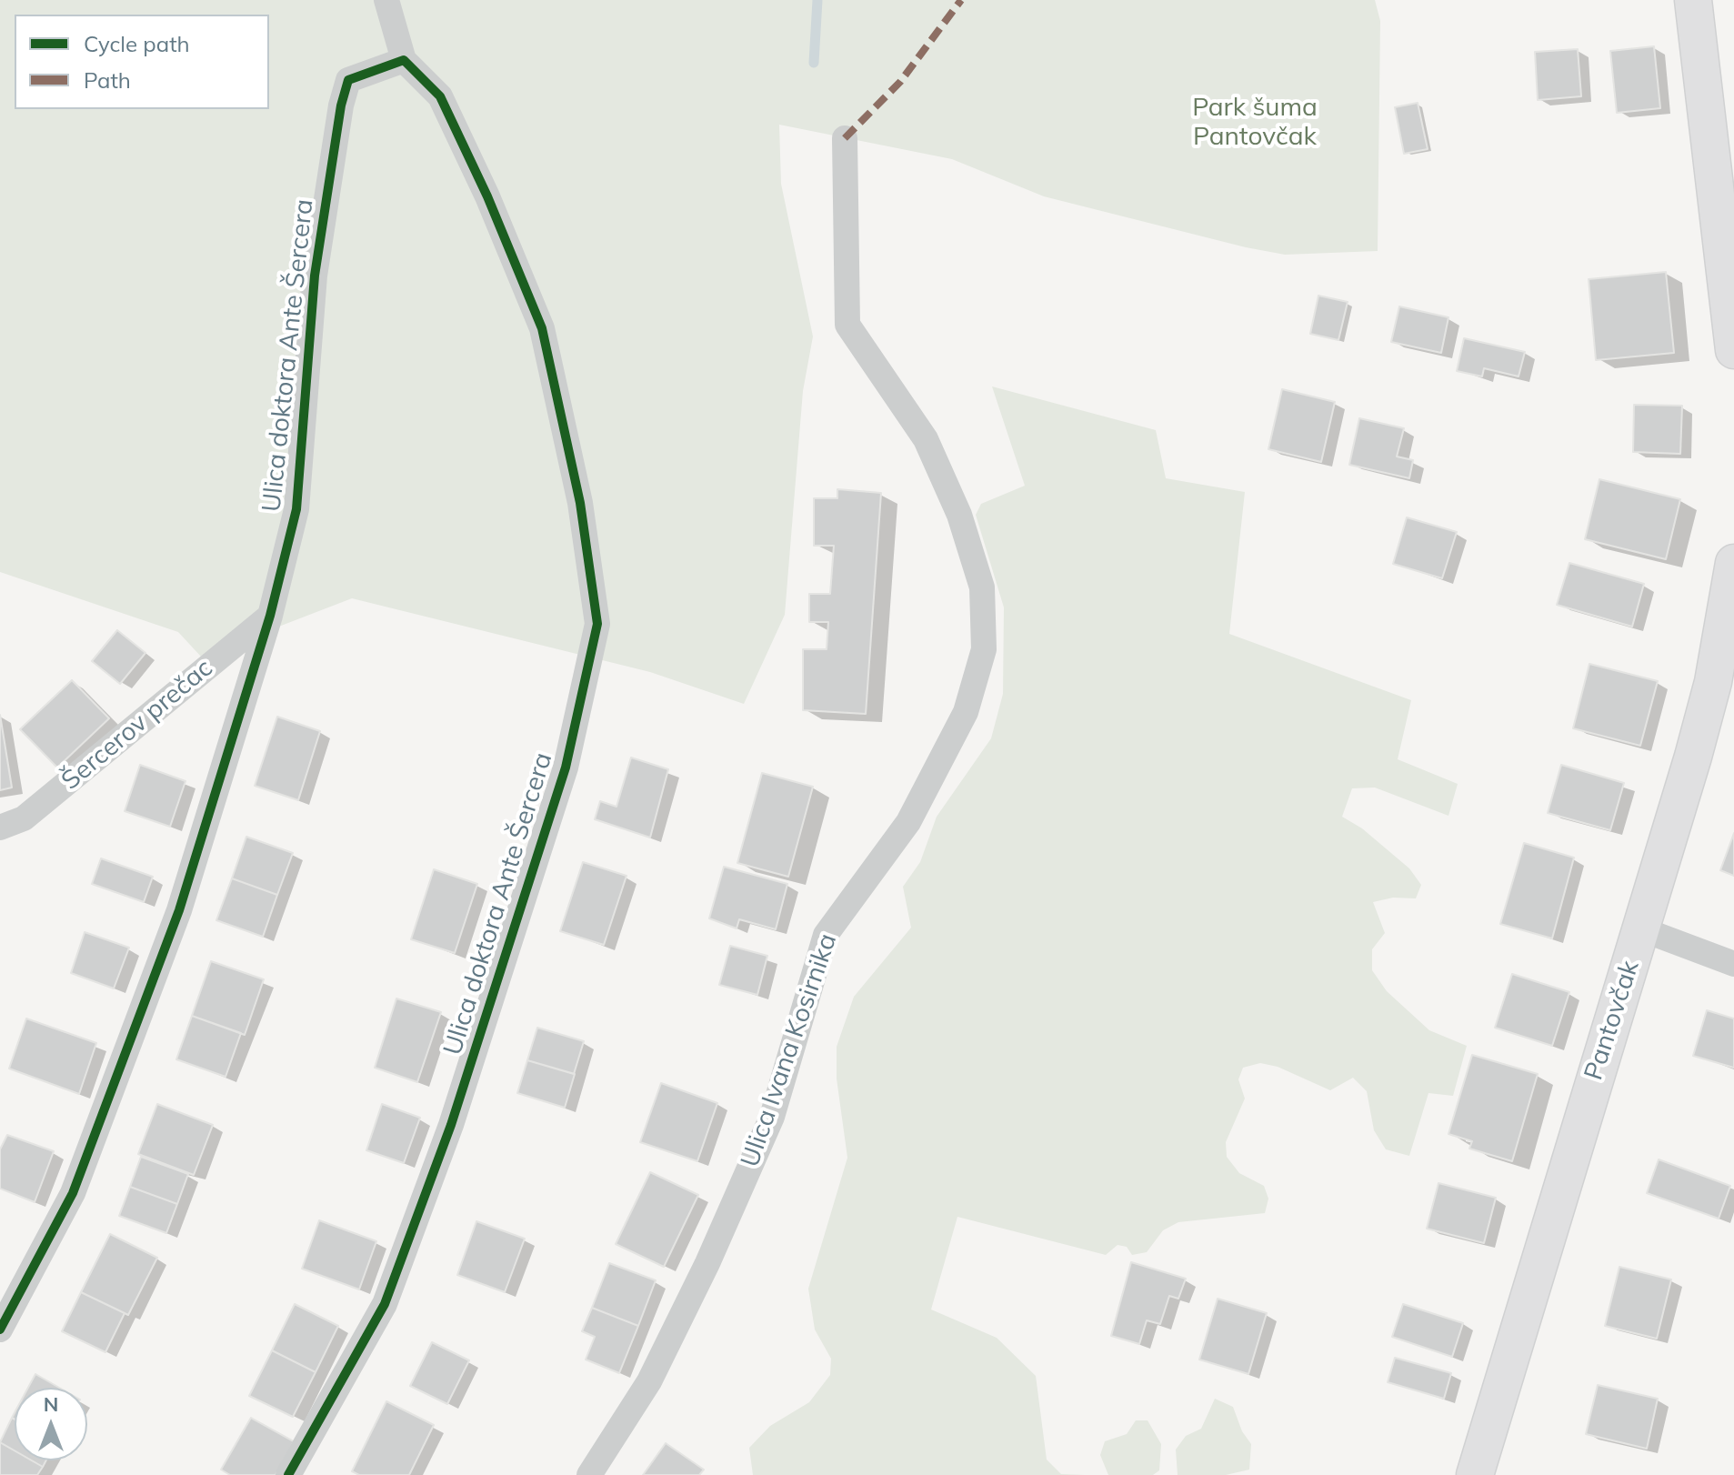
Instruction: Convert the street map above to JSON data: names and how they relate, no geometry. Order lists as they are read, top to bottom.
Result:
{
  "streets": {
    "main road": ["Pantovčak"],
    "street": ["Ulica doktora Ante Šercera", "Šercerov prečac", "Ulica Ivana Kosirnika"]
  },
  "crossings": [
    ["Ulica doktora Ante Šercera", "Šercerov prečac"]
  ],
  "parks": ["Park šuma Pantovčak"],
  "legend": ["Cycle path", "Path"],
  "north": "top"
}
